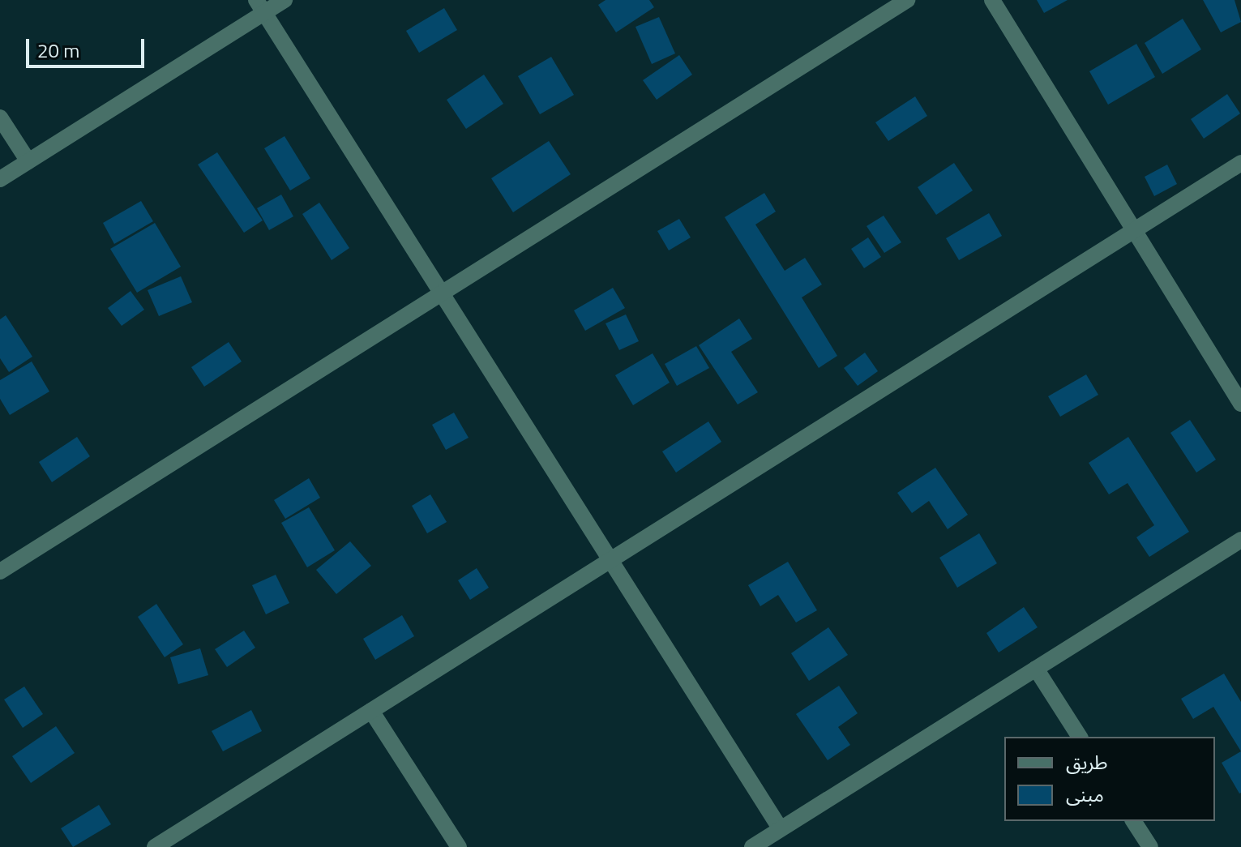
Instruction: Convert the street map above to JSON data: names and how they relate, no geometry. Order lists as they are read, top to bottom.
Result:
{
  "legend": ["طريق", "مبنى"],
  "scale_bar": "20 m"
}
